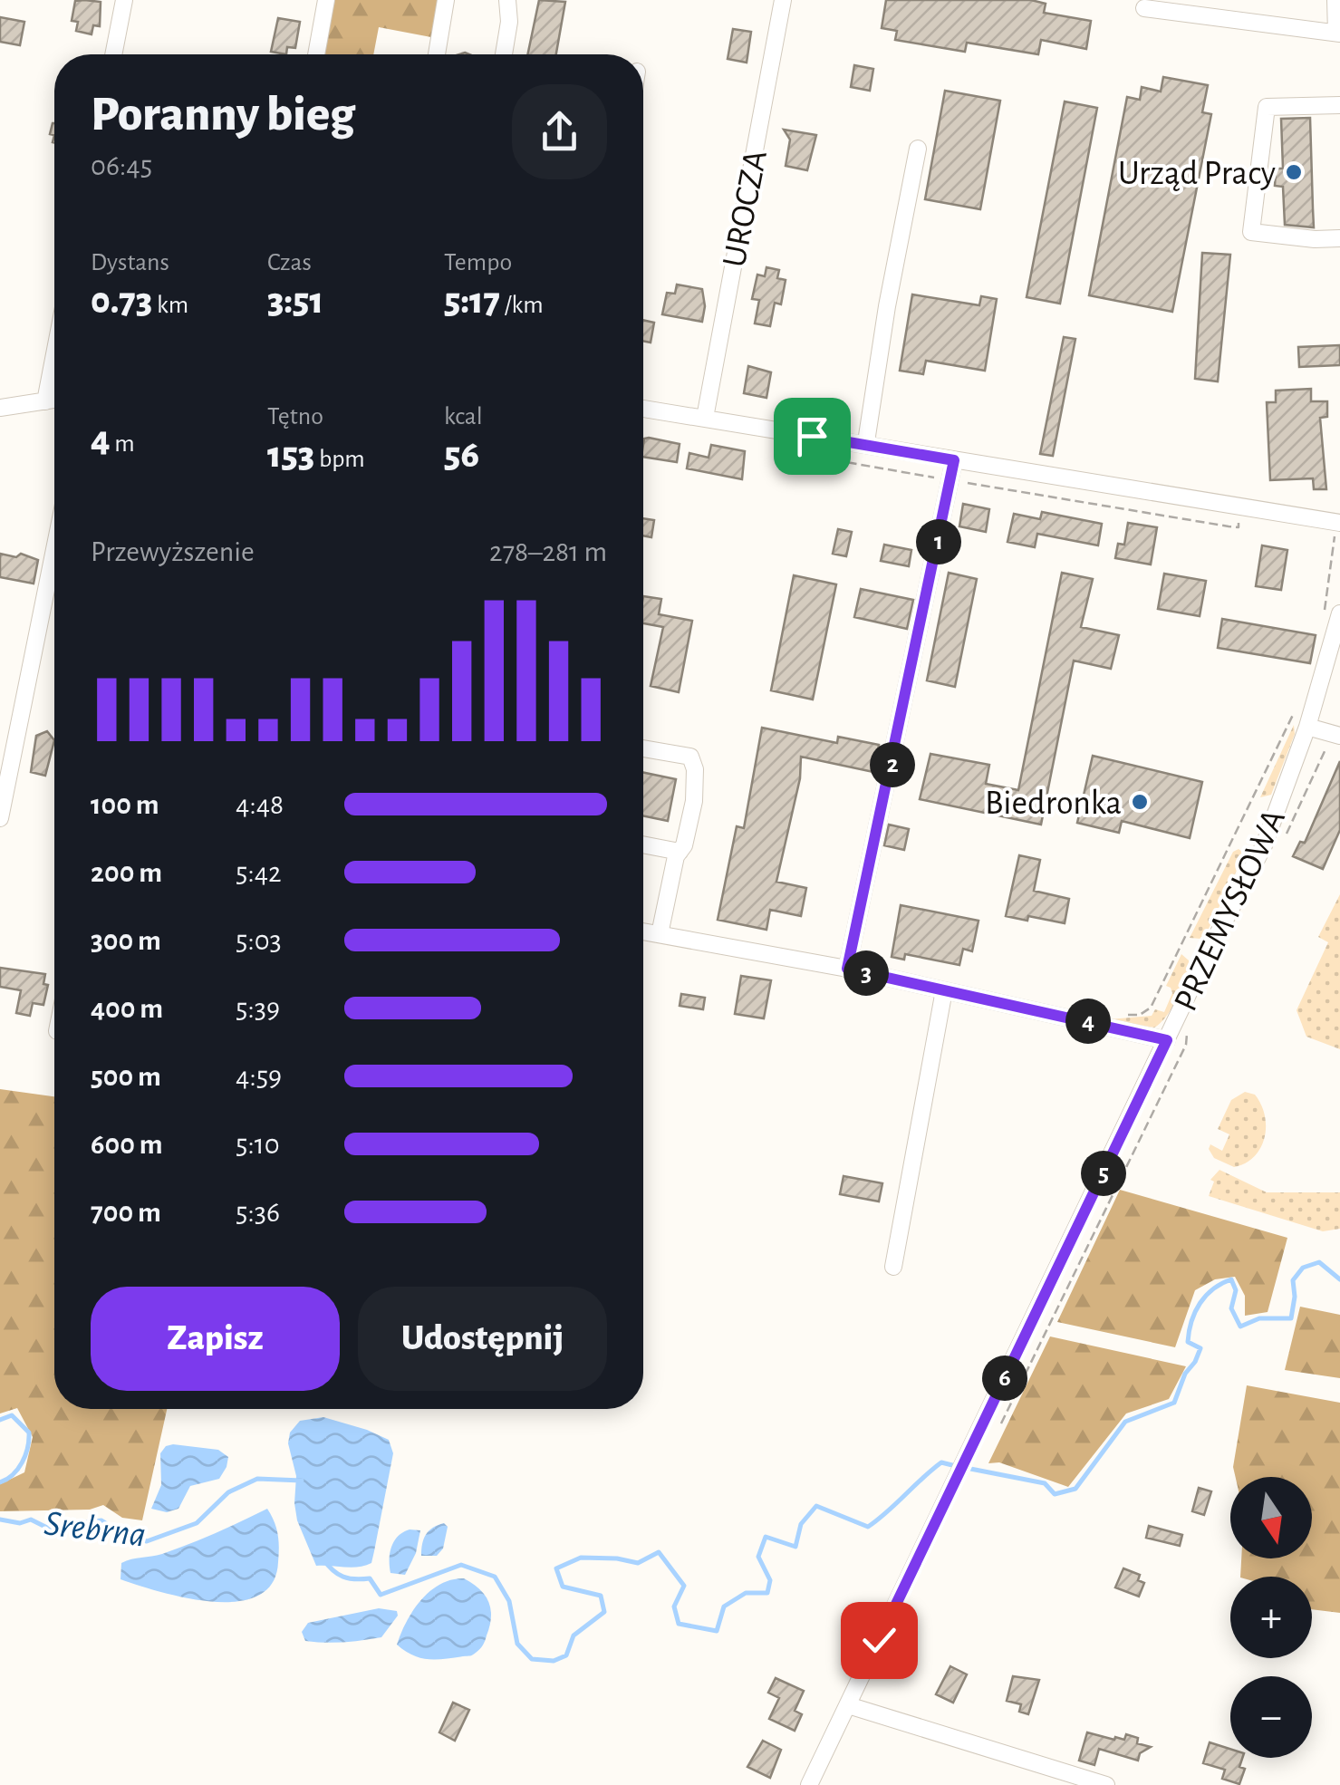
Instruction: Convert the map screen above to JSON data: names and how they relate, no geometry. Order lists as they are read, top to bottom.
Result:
{
  "streets": {
    "street": ["UROCZA", "PRZEMYSŁOWA"]
  },
  "water": ["Srebrna"],
  "places": ["Urząd Pracy", "Biedronka"],
  "north": "bottom",
  "page": {
    "heading": ["Poranny bieg", "06:45"],
    "stats": [
      ["Dystans", "0.73 km"],
      ["Czas", "3:51"],
      ["Tempo", "5:17 /km"],
      ["4 m"],
      ["Tętno", "153 bpm"],
      ["kcal", "56"]
    ],
    "chart": ["Przewyższenie", "278–281 m"],
    "pins": [
      "1",
      "2",
      "3",
      "4",
      "5",
      "6"
    ],
    "list": [
      {
        "name": "100 m",
        "note": "4:48"
      },
      {
        "name": "200 m",
        "note": "5:42"
      },
      {
        "name": "300 m",
        "note": "5:03"
      },
      {
        "name": "400 m",
        "note": "5:39"
      },
      {
        "name": "500 m",
        "note": "4:59"
      },
      {
        "name": "600 m",
        "note": "5:10"
      },
      {
        "name": "700 m",
        "note": "5:36"
      }
    ],
    "buttons": ["Zapisz", "Udostępnij"],
    "map_buttons": ["+", "−"]
  }
}
